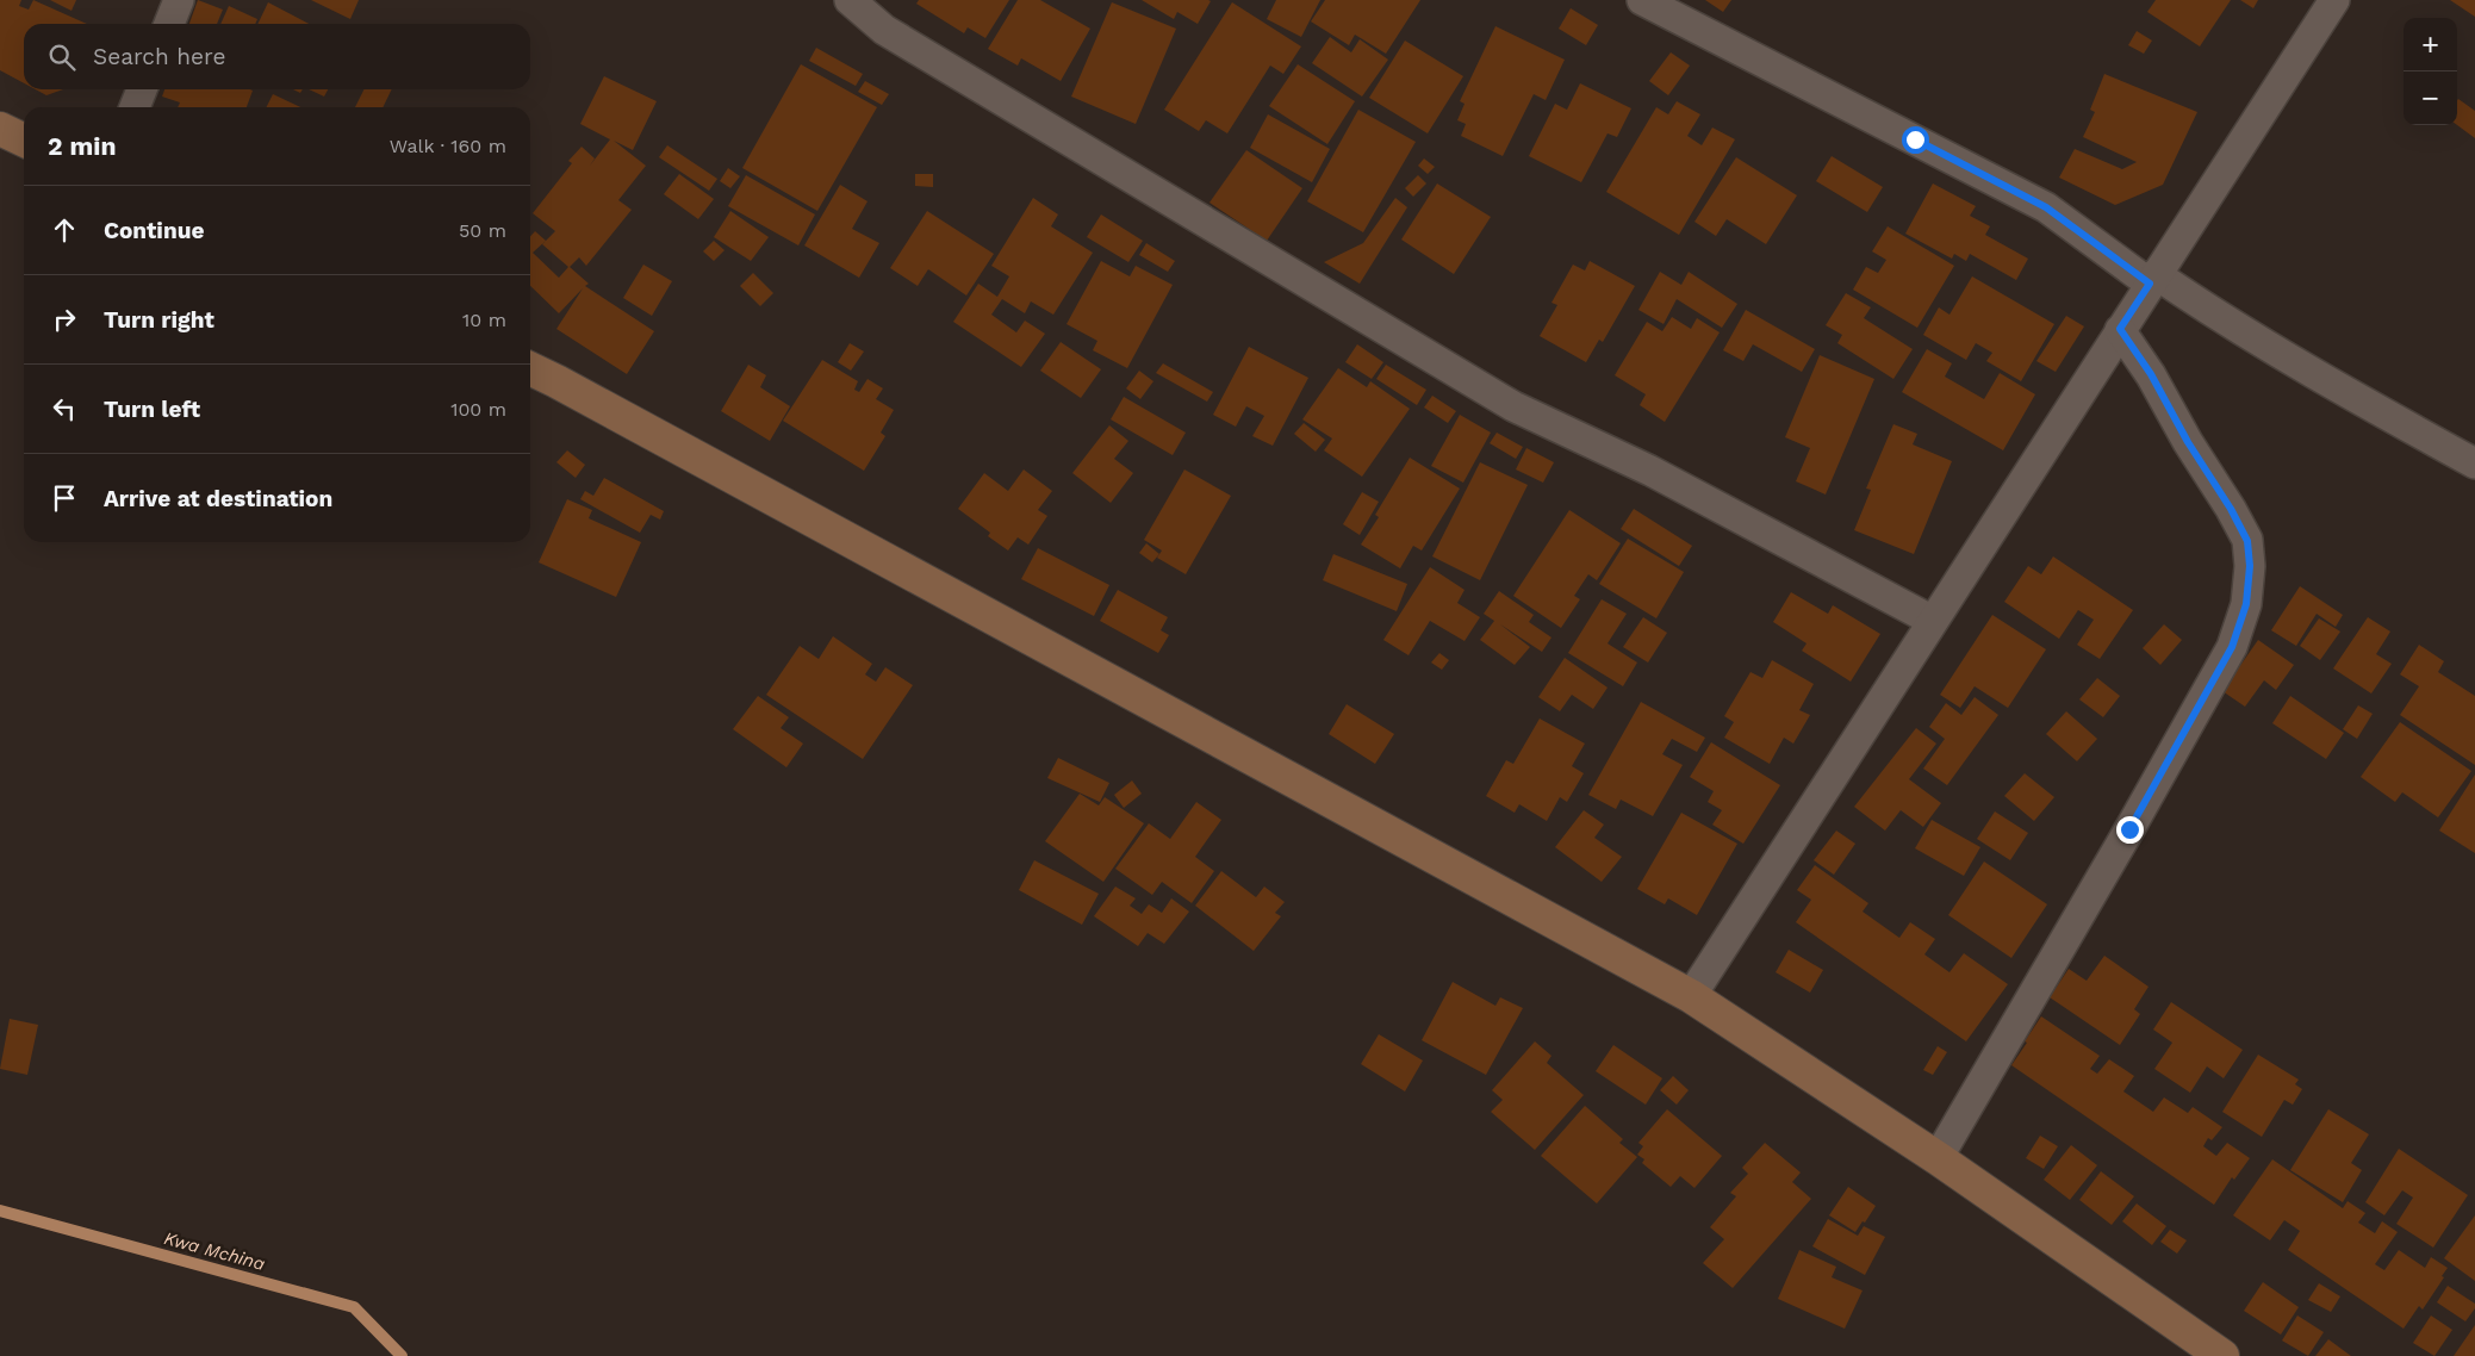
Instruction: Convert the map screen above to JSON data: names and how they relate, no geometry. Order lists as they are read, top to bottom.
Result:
{
  "water": ["Kwa Mchina"],
  "page": {
    "map_buttons": ["+", "−"],
    "search": "Search here",
    "heading": ["2 min", "Walk · 160 m"],
    "list": [
      ["Continue", "50 m"],
      ["Turn right", "10 m"],
      ["Turn left", "100 m"],
      "Arrive at destination"
    ]
  }
}
